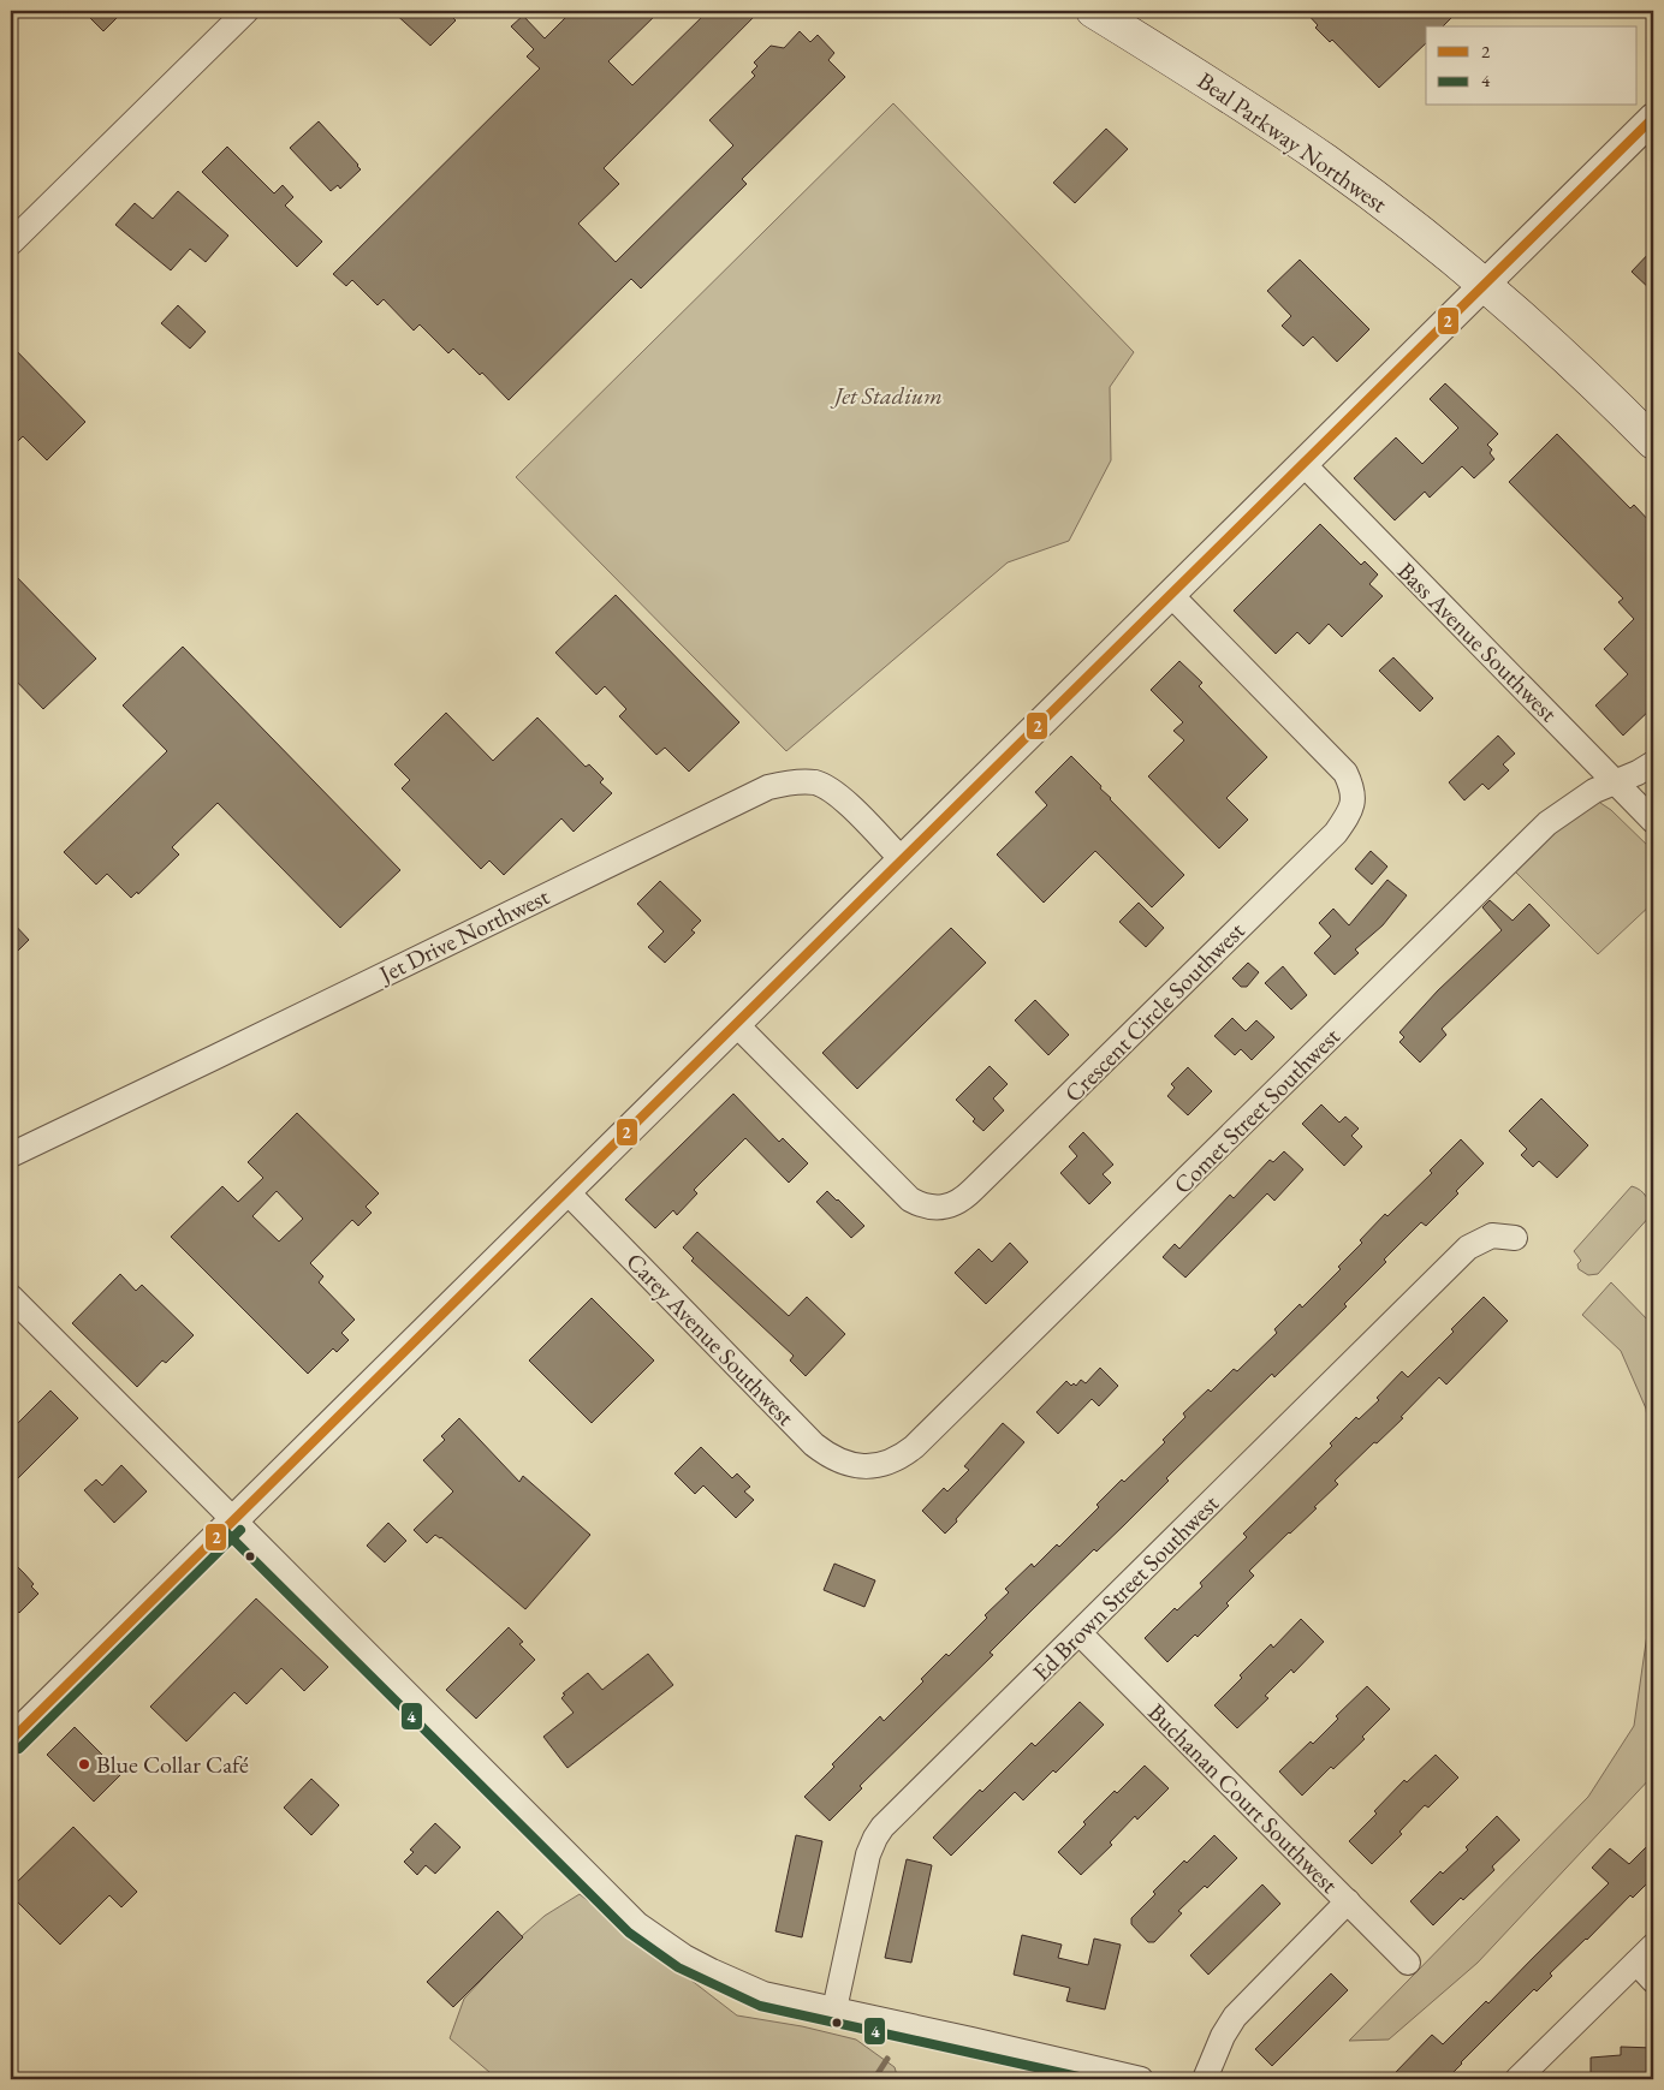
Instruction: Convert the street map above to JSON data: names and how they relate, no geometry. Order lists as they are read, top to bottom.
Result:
{
  "streets": {
    "main road": ["Beal Parkway Northwest"],
    "street": [
      "Bass Avenue Southwest",
      "Jet Drive Northwest",
      "Crescent Circle Southwest",
      "Comet Street Southwest",
      "Carey Avenue Southwest",
      "Ed Brown Street Southwest",
      "Buchanan Court Southwest"
    ]
  },
  "crossings": [
    ["Bass Avenue Southwest", "Comet Street Southwest"],
    ["Comet Street Southwest", "Carey Avenue Southwest"],
    ["Ed Brown Street Southwest", "Buchanan Court Southwest"]
  ],
  "parks": ["Jet Stadium"],
  "places": ["Blue Collar Café"],
  "lines": ["transit line 2", "transit line 4"],
  "legend": ["2", "4"]
}
